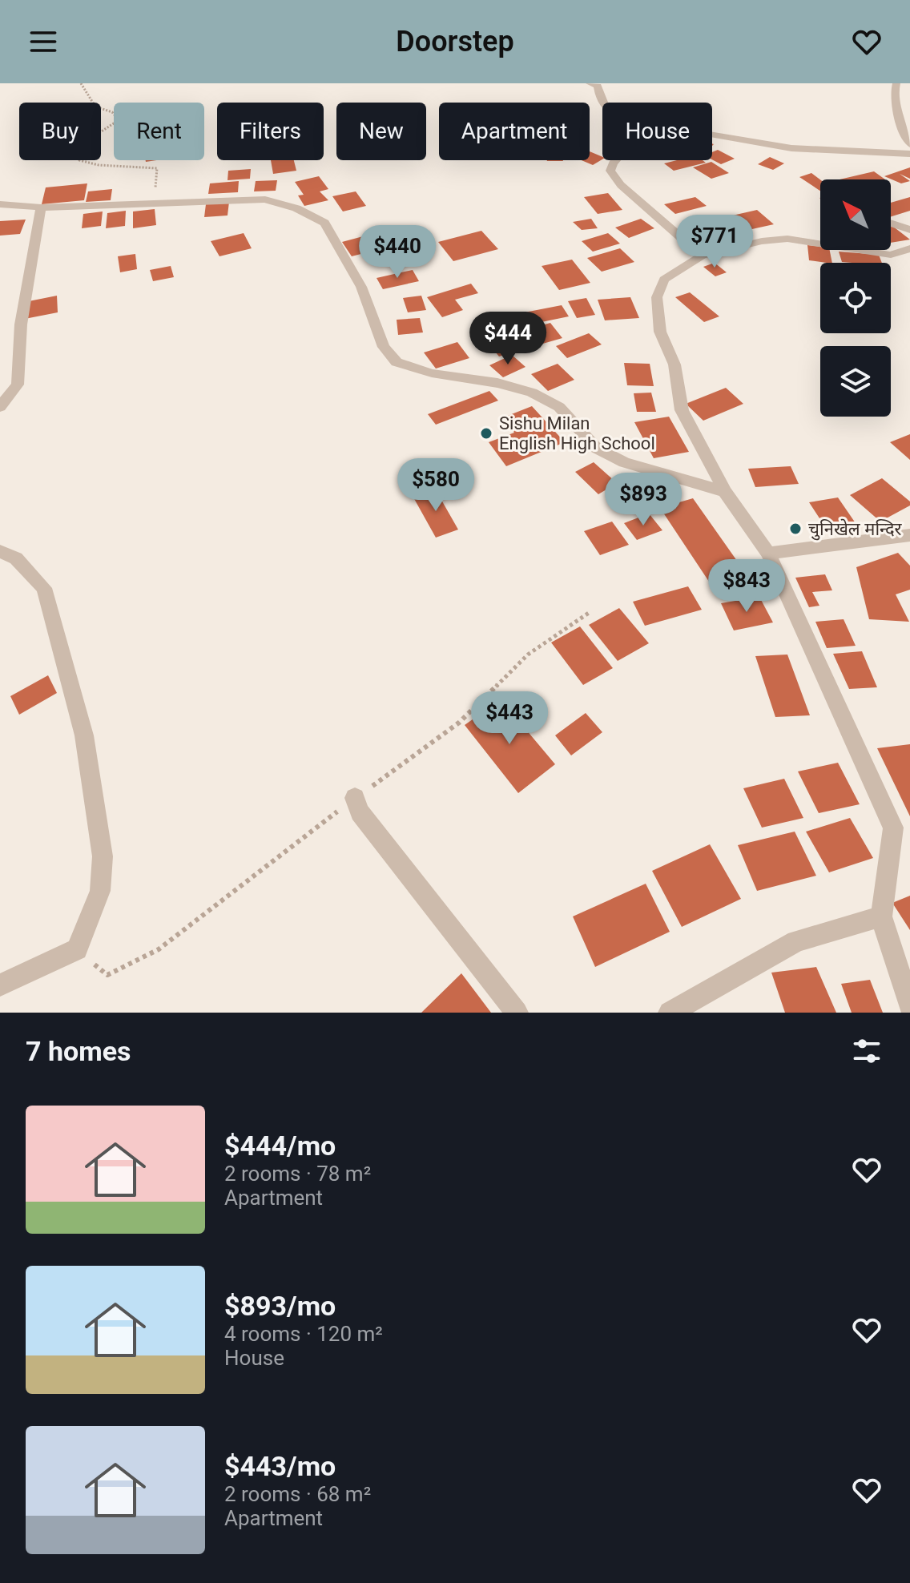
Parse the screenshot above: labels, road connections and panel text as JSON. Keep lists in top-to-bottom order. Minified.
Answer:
{"places":["Sishu Milan English High School","चुनिखेल मन्दिर"],"north":"top left","page":{"header":"Doorstep","chip":["Buy","Rent","Filters","New","Apartment","House"],"price":["$771","$440","$444","$580","$893","$843","$443"],"heading":"7 homes","list":[{"name":"$444/mo","note":"2 rooms · 78 m² · Apartment"},{"name":"$893/mo","note":"4 rooms · 120 m² · House"},{"name":"$443/mo","note":"2 rooms · 68 m² · Apartment"}]}}
